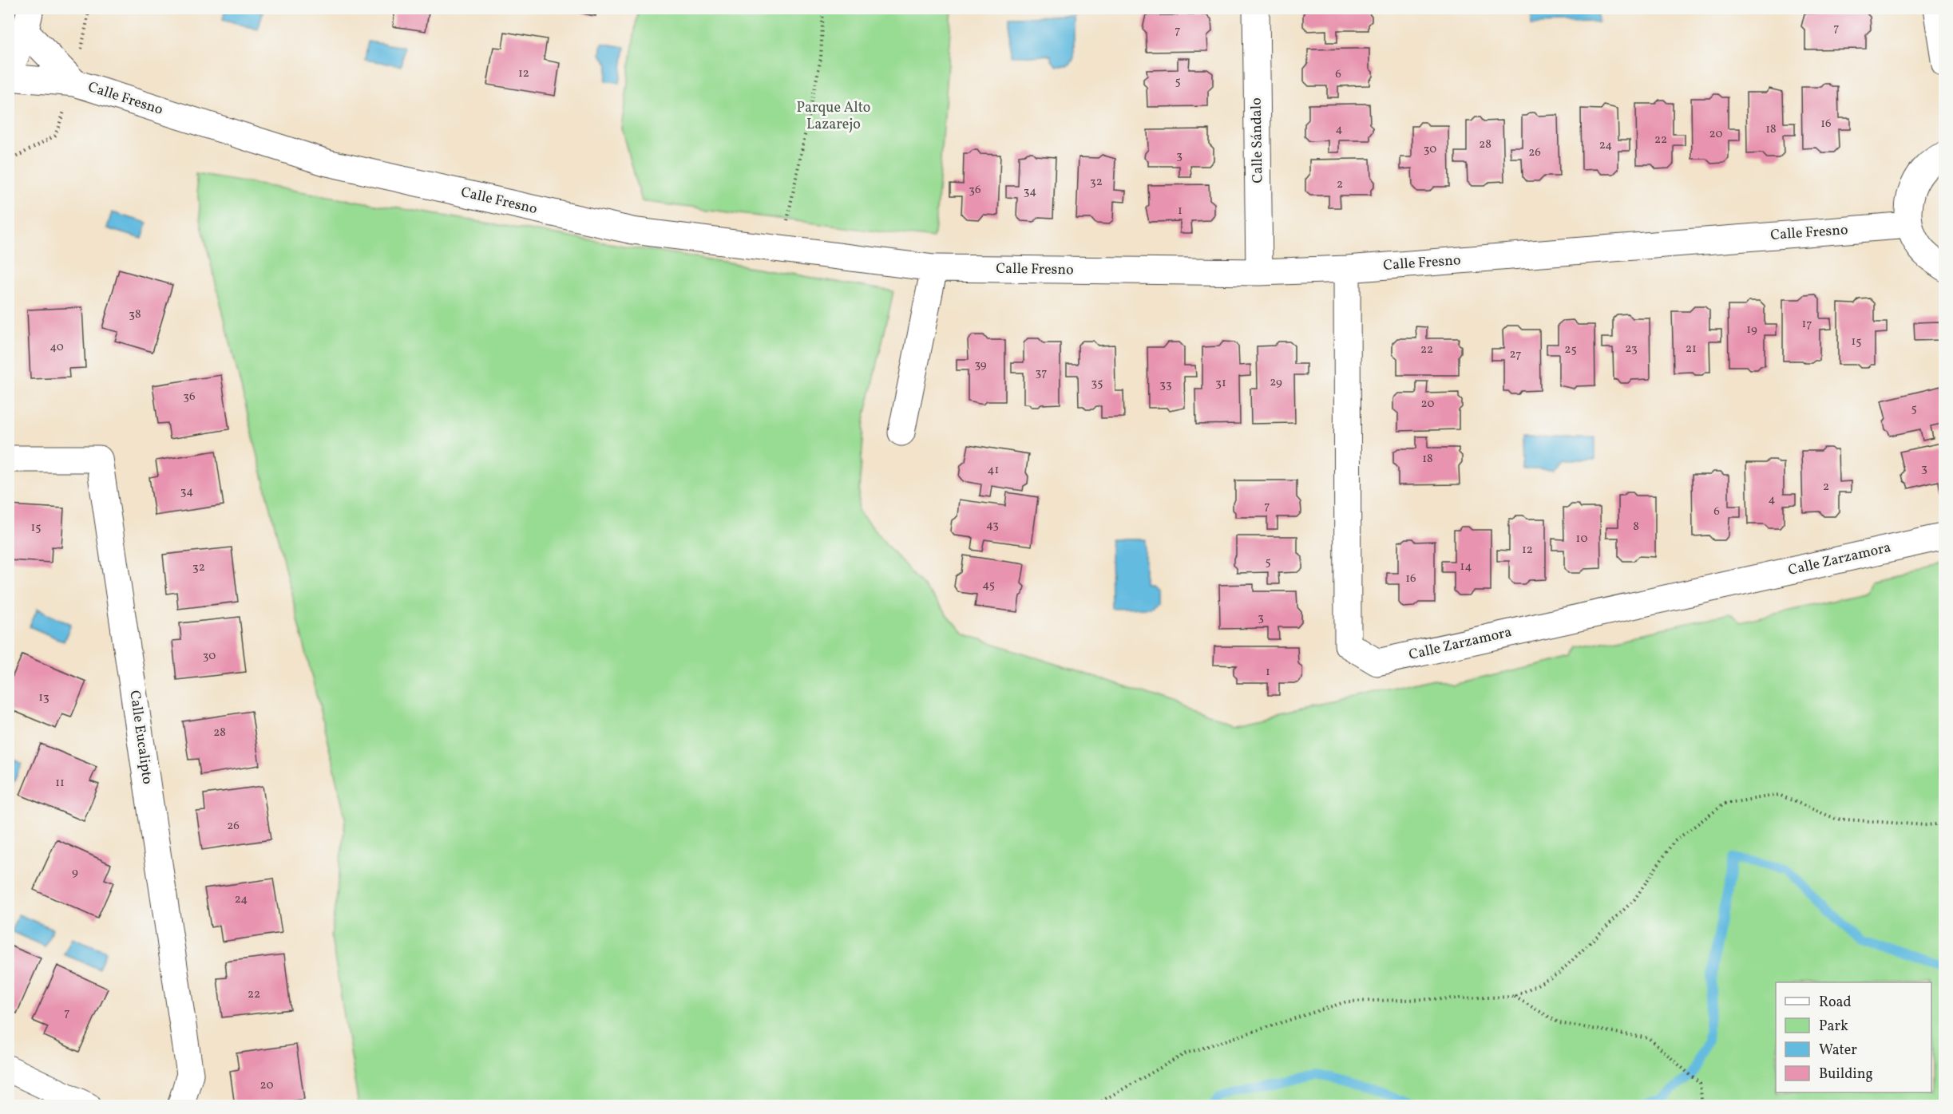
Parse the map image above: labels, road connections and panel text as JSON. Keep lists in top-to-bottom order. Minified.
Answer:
{"streets":{"street":["Calle Fresno","Calle Sándalo","Calle Zarzamora","Calle Eucalipto"]},"crossings":[["Calle Fresno","Calle Sándalo"],["Calle Fresno","Calle Zarzamora"]],"parks":["Parque Alto Lazarejo"],"house_numbers":["7","7","12","6","5","16","4","18","20","22","28","24","30","26","3","32","2","36","34","1","38","17","19","15","40","23","21","22","25","27","39","37","29","35","31","33","36","20","5","18","3","41","2","34","4","7","6","43","8","15","10","12","5","14","32","16","45","3","30","1","13","28","11","26","9","24","22","7","20"],"legend":["Road","Park","Water","Building"]}
